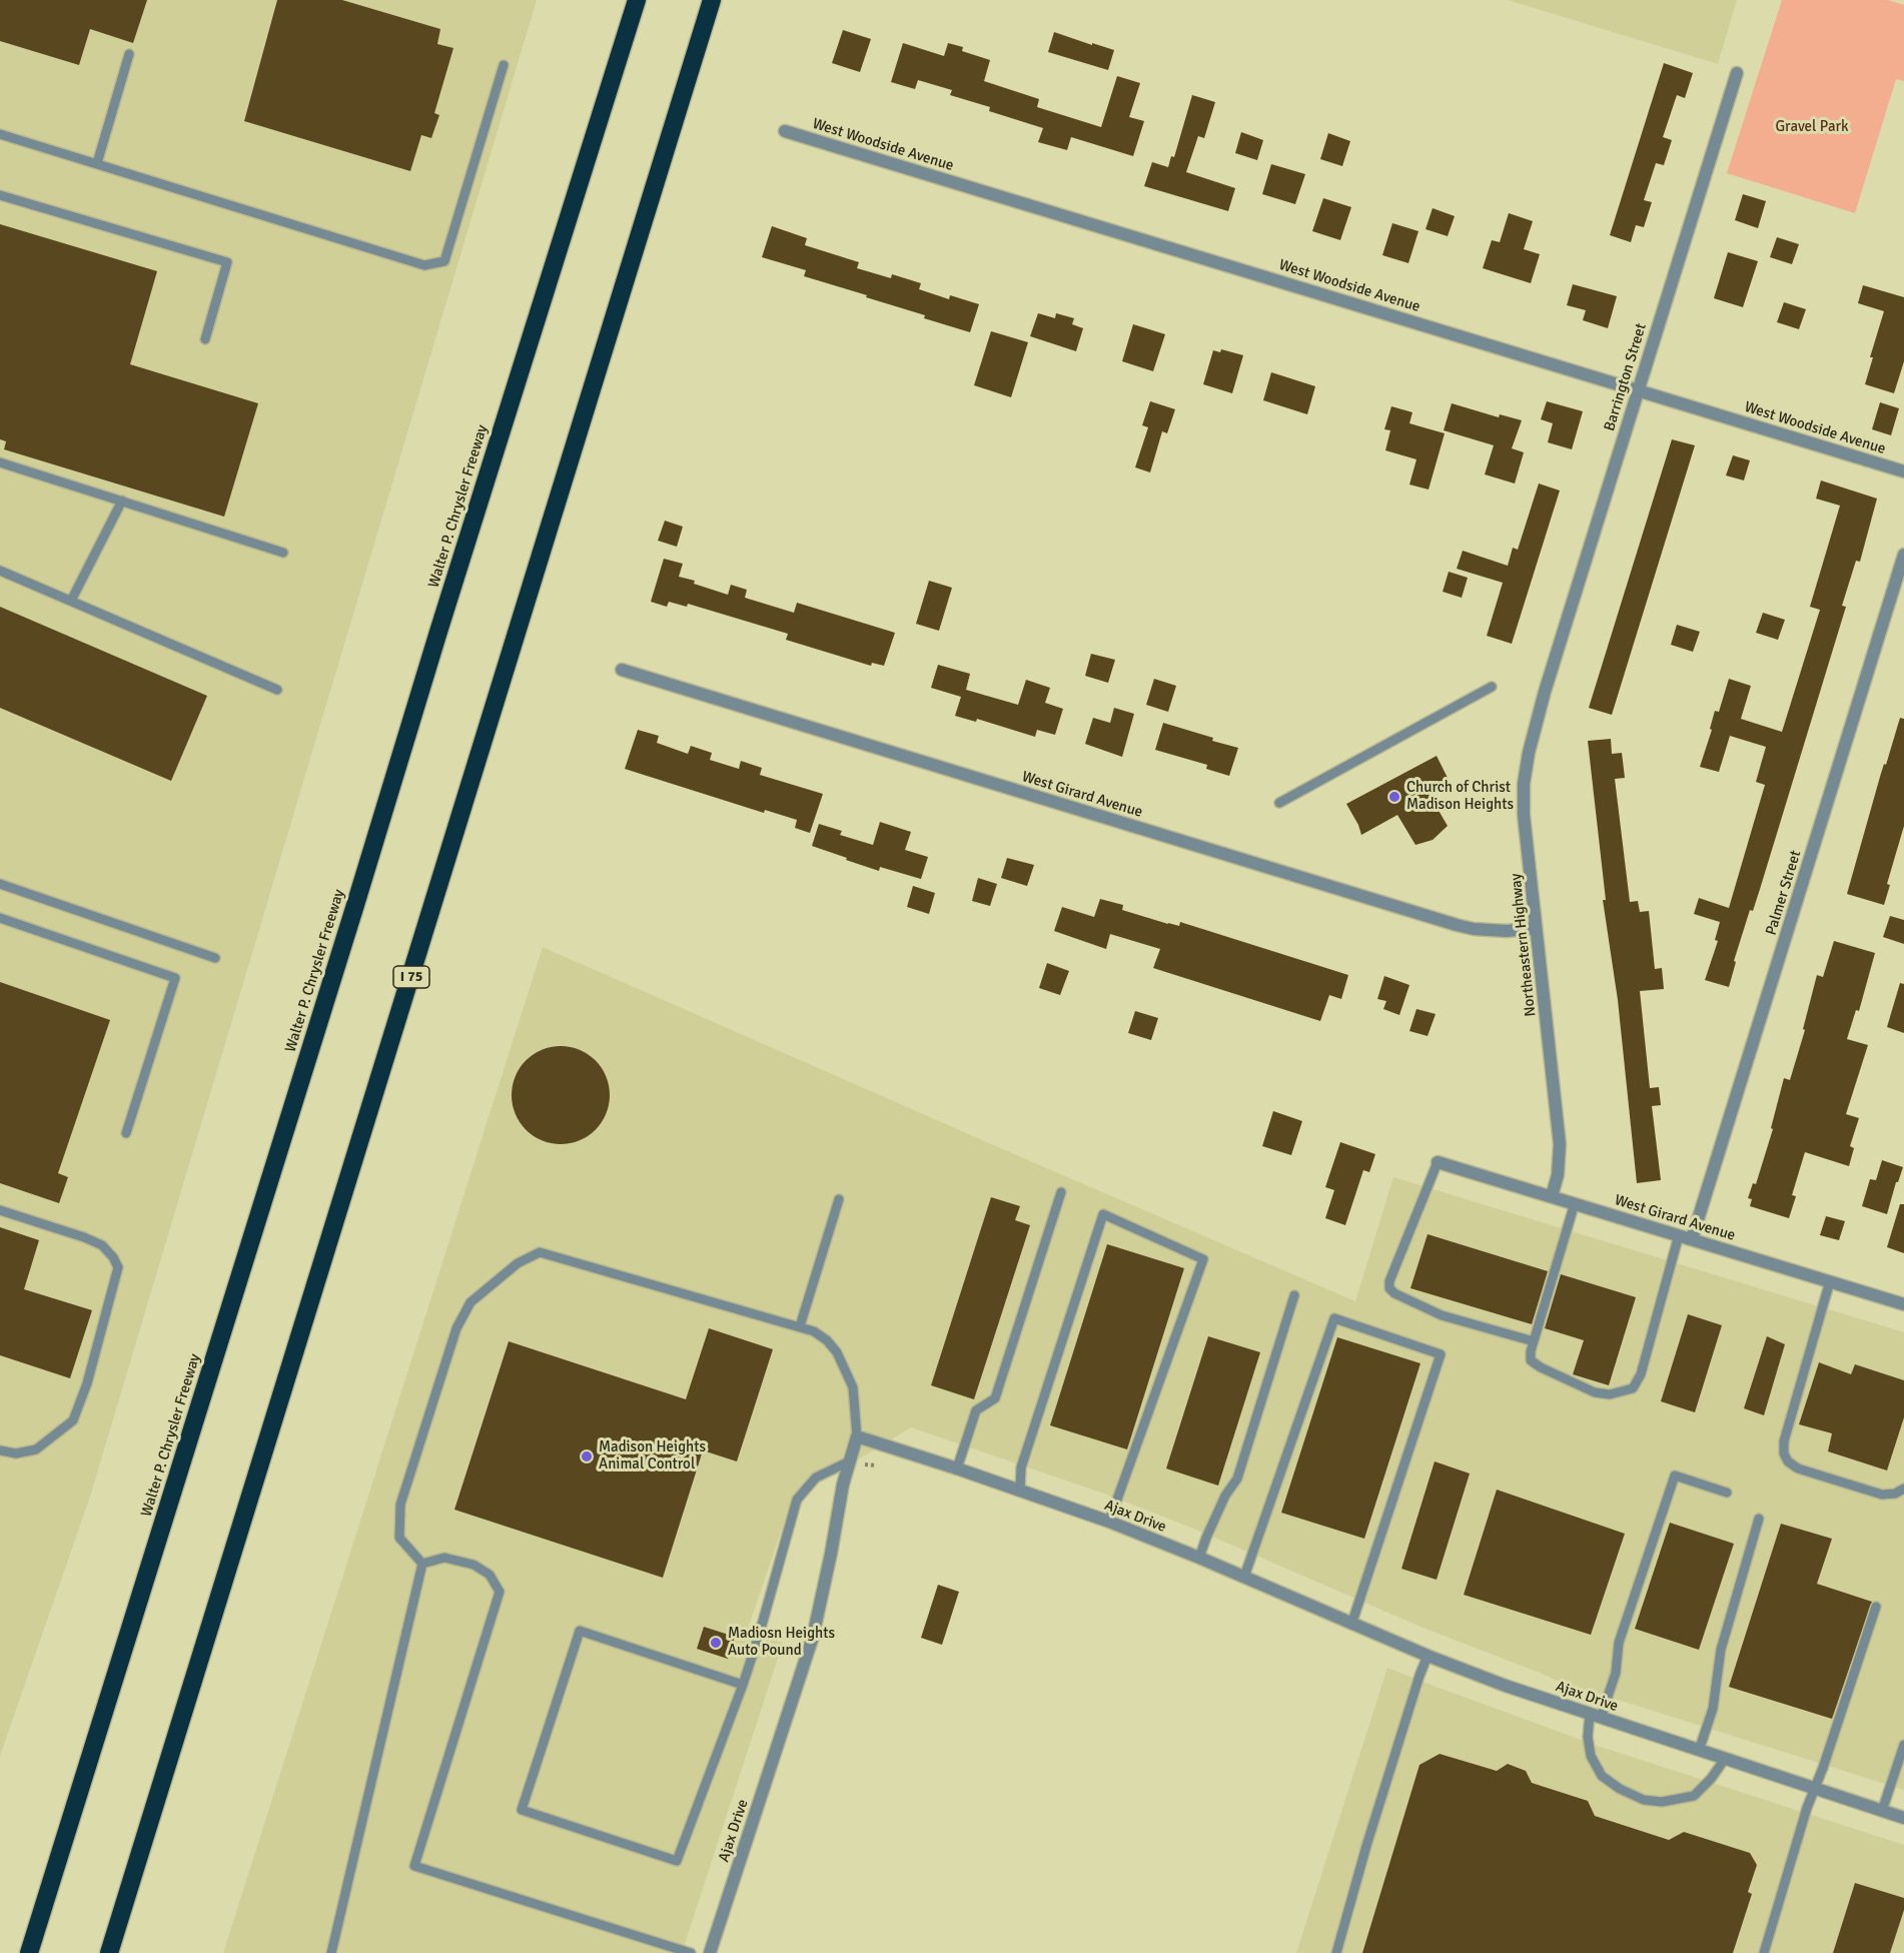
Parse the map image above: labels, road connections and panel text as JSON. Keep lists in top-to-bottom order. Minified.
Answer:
{"streets":{"highway":["Walter P. Chrysler Freeway","I 75"],"street":["West Woodside Avenue","Barrington Street","West Girard Avenue","Palmer Street","Northeastern Highway","Ajax Drive"]},"crossings":[["West Woodside Avenue","Barrington Street"],["Barrington Street","Northeastern Highway"],["West Girard Avenue","Palmer Street"],["West Girard Avenue","Northeastern Highway"]],"parks":["Gravel Park"],"places":["Church of Christ Madison Heights","Madison Heights Animal Control","Madiosn Heights Auto Pound"]}
